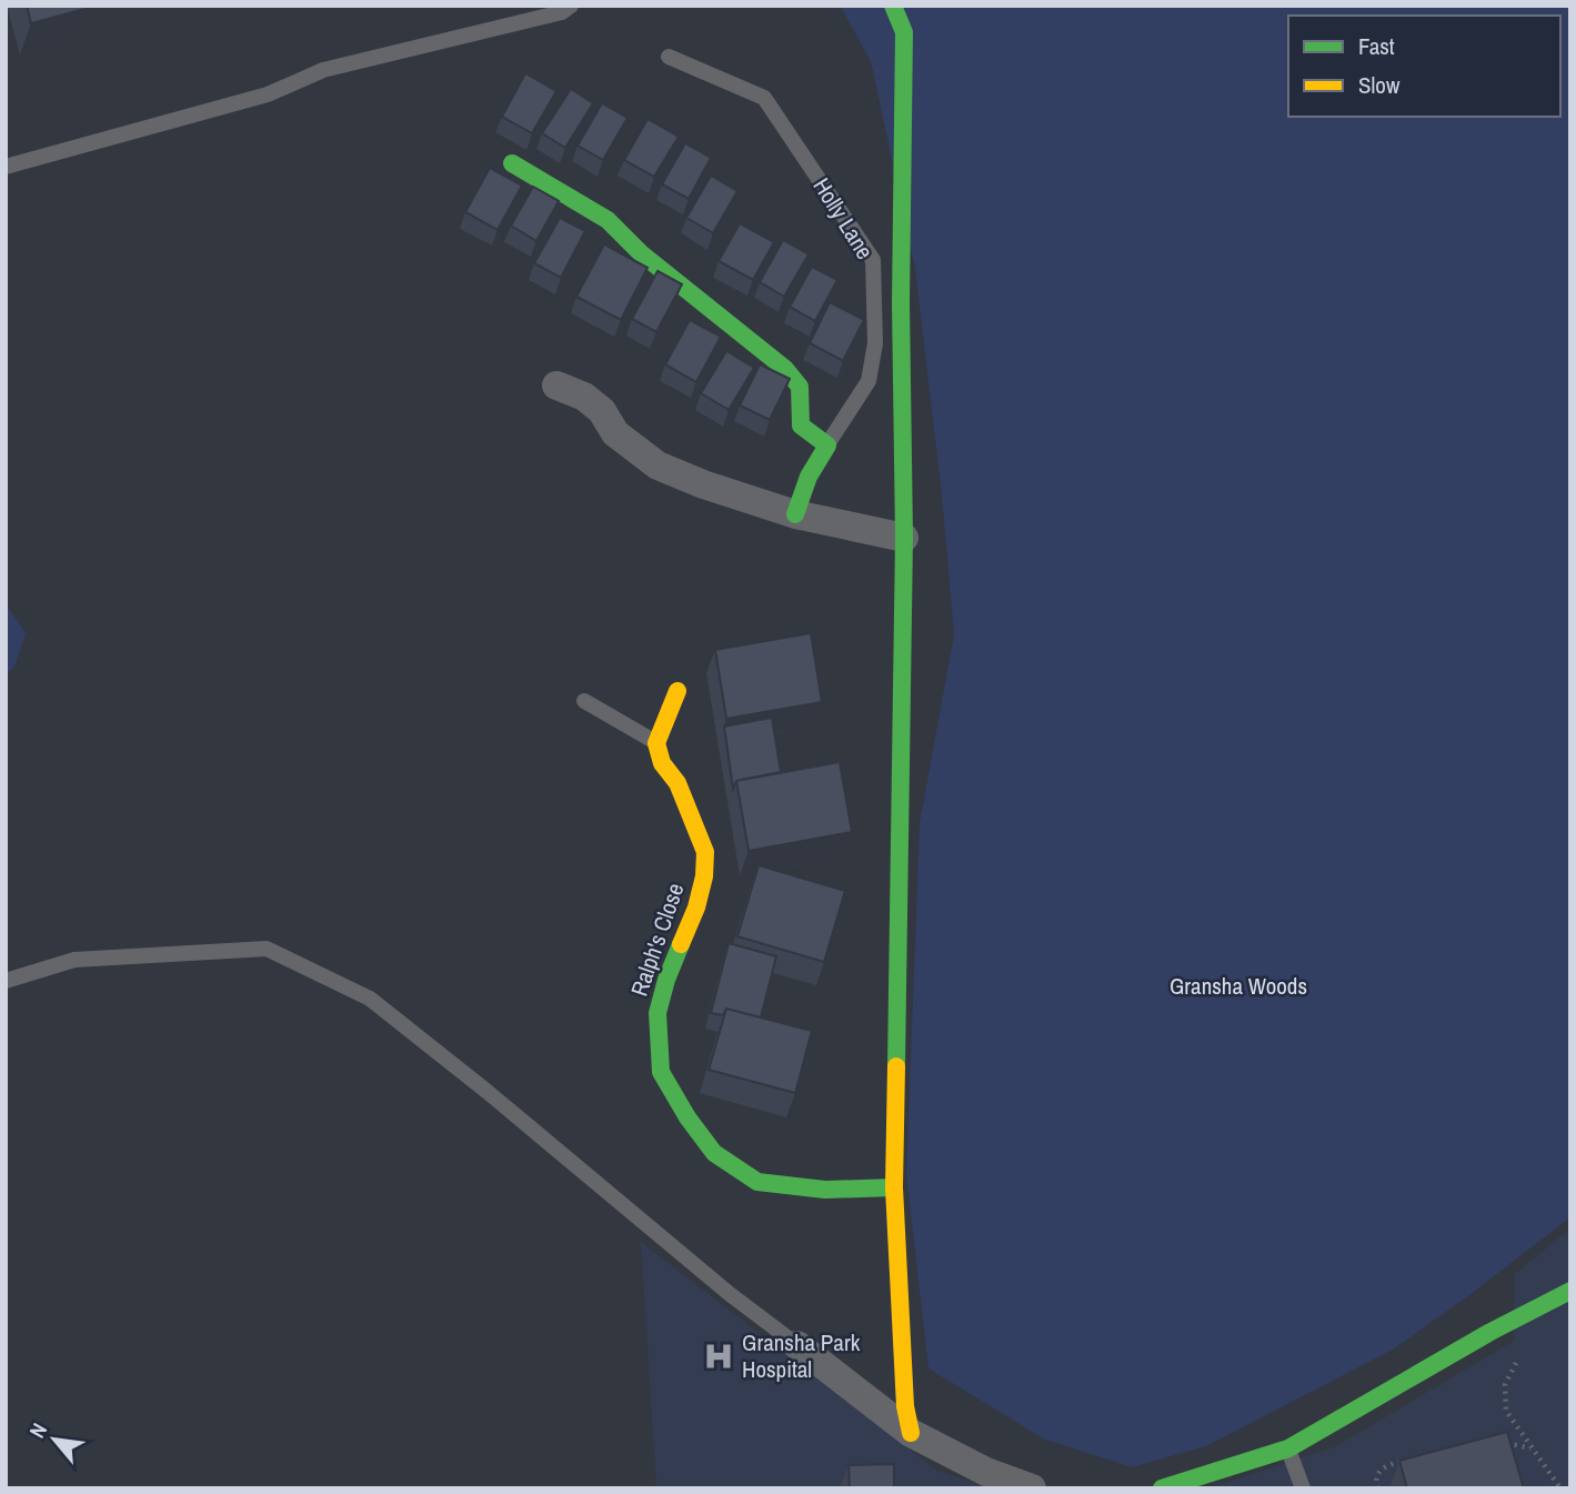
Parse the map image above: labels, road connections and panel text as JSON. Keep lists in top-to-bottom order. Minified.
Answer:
{"streets":{"street":["Holly Lane","Ralph's Close"]},"parks":["Gransha Woods"],"places":{"hospital":["Gransha Park Hospital"]},"legend":["Fast","Slow"],"north":"top left"}
